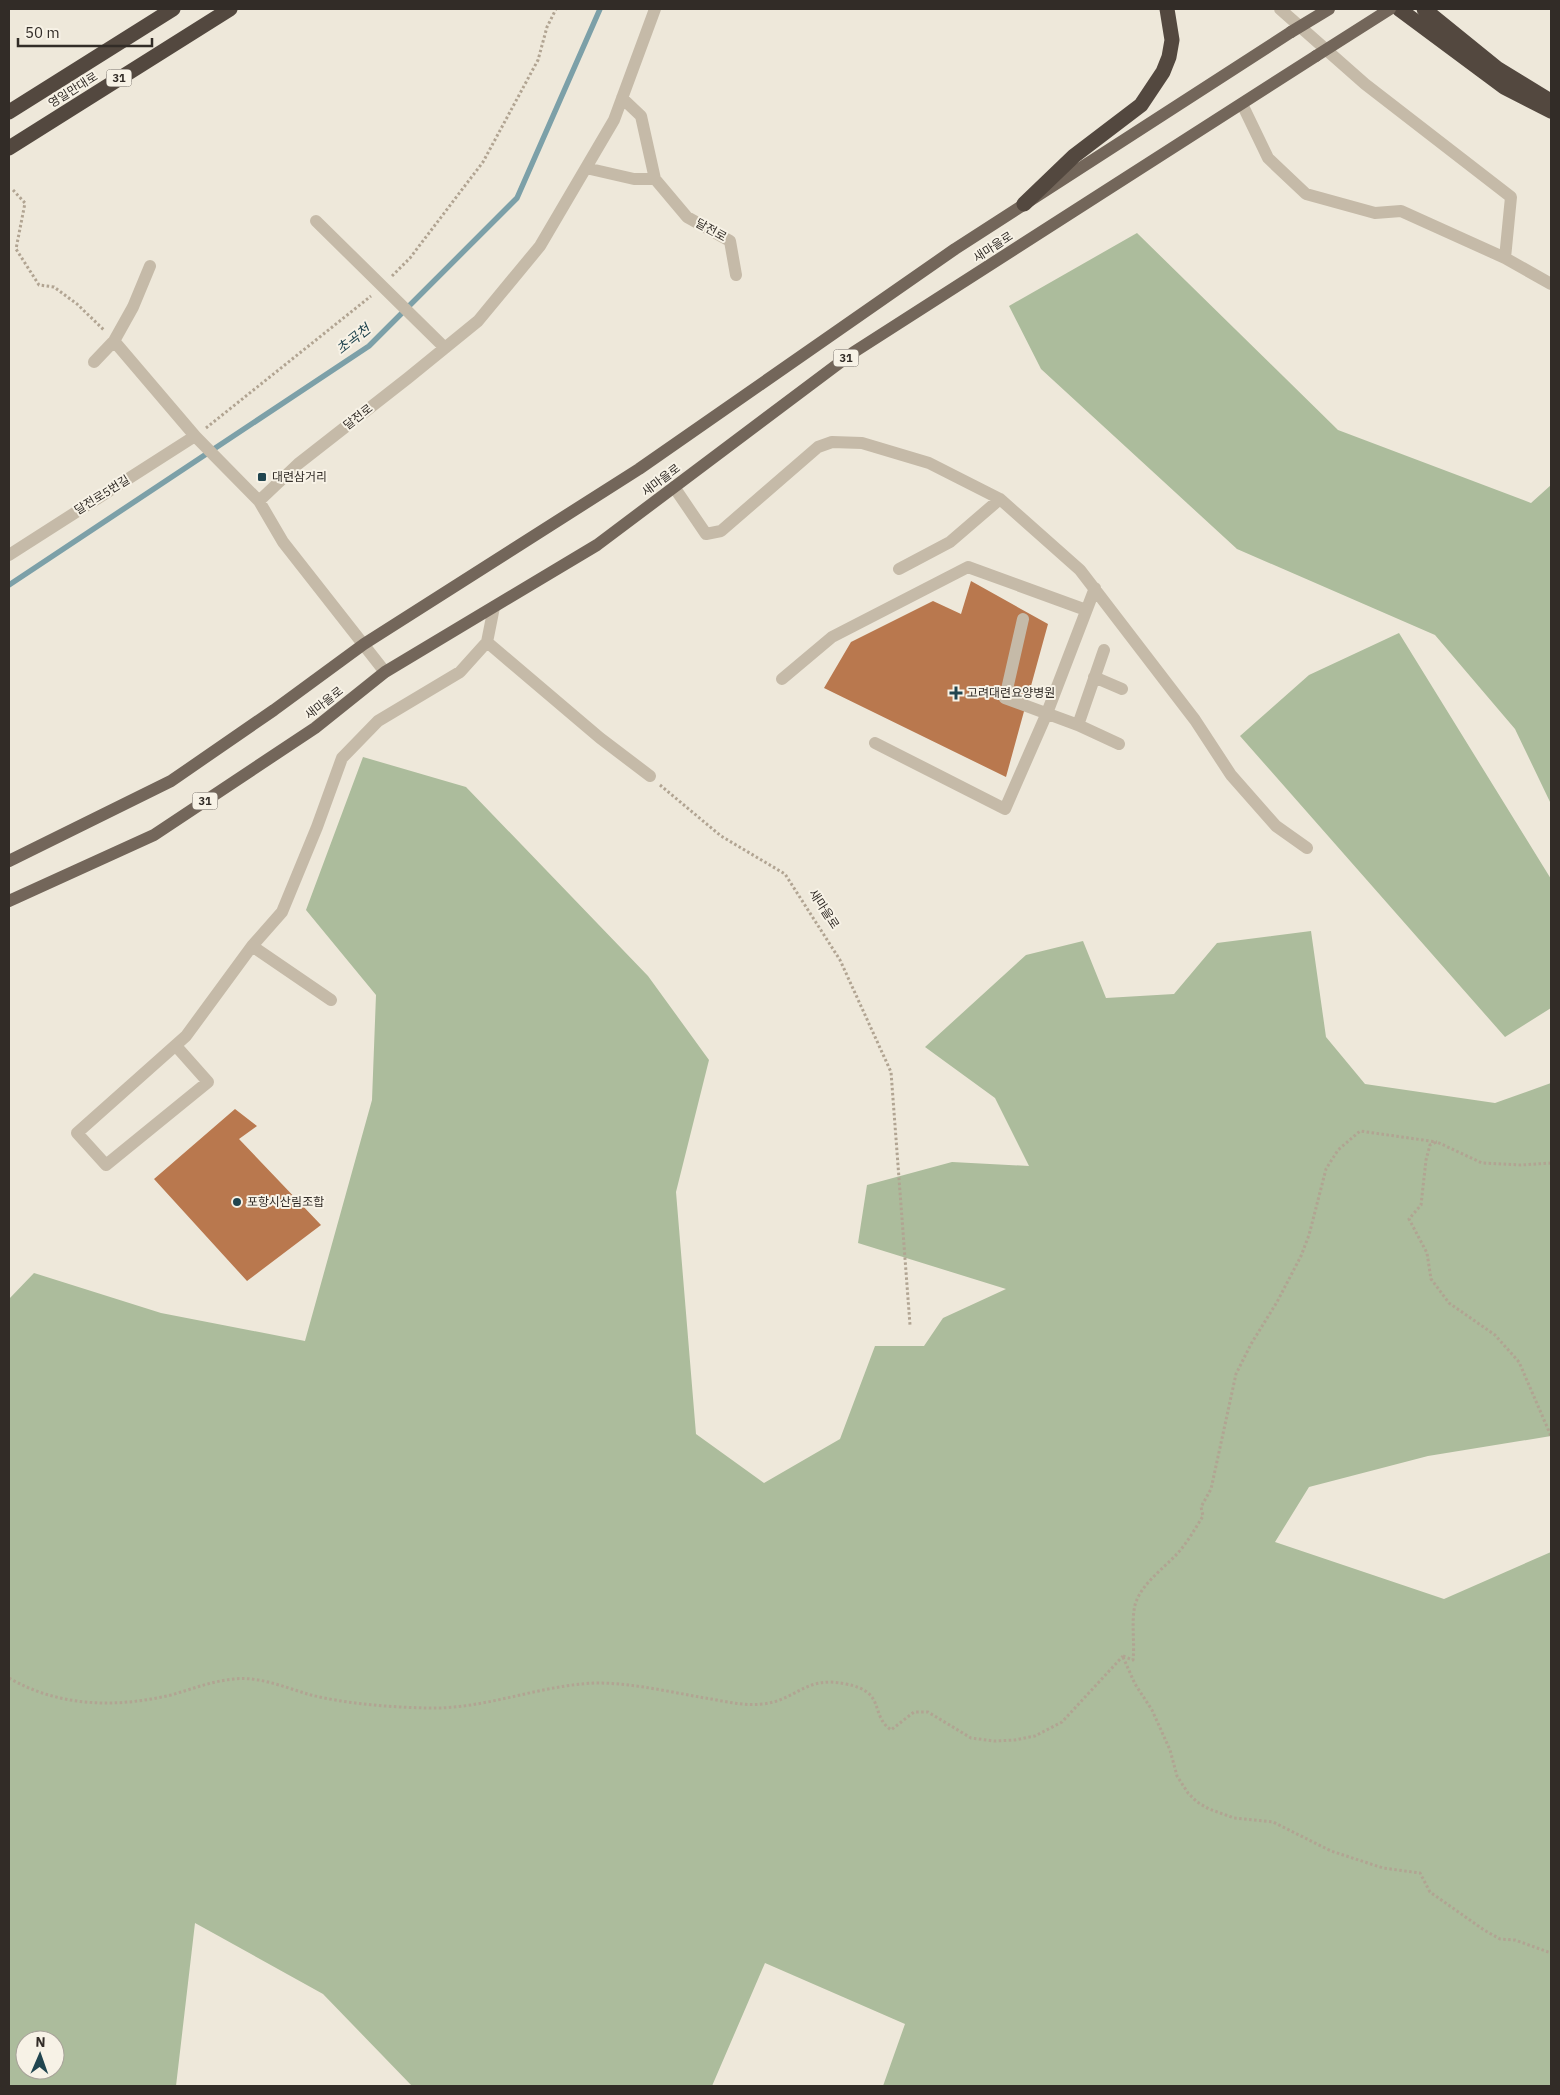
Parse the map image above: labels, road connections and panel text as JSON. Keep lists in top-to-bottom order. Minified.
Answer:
{"streets":{"highway":["31","영일만대로"],"main road":["새마을로"],"street":["달전로","달전로5번길"]},"water":["초곡천"],"places":{"transit":["대련삼거리"],"health":["고려대련요양병원"],"other":["포항시산림조합"]},"scale_bar":"50 m","north":"top"}
